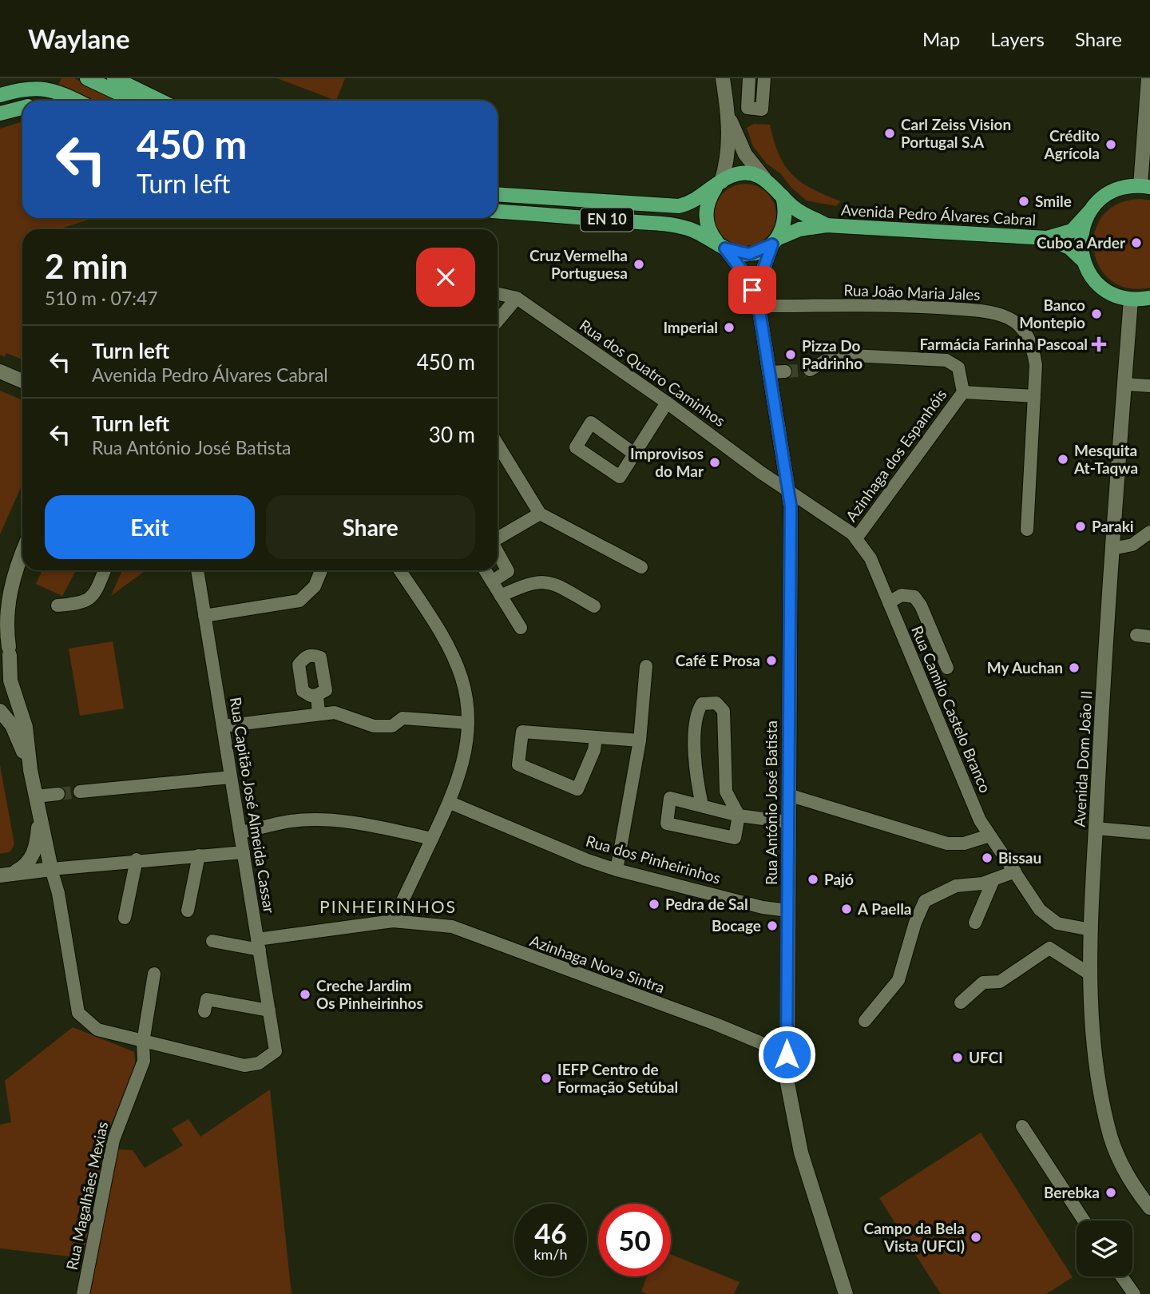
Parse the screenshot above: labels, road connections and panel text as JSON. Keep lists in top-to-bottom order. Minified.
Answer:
{"streets":{"main road":["Avenida Pedro Álvares Cabral","EN 10","Avenida Dom João II","Rua António José Batista"],"street":["Rua João Maria Jales","Rua dos Quatro Caminhos","Azinhaga dos Espanhóis","Rua Camilo Castelo Branco","Rua Capitão José Almeida Cassar","Rua dos Pinheirinhos","Azinhaga Nova Sintra","Rua Magalhães Mexias"]},"crossings":[["Avenida Pedro Álvares Cabral","EN 10"],["Avenida Pedro Álvares Cabral","Rua António José Batista"],["EN 10","Rua António José Batista"],["Rua João Maria Jales","Azinhaga dos Espanhóis"],["Rua João Maria Jales","Rua António José Batista"],["Rua dos Quatro Caminhos","Rua Camilo Castelo Branco"],["Rua dos Quatro Caminhos","Rua António José Batista"],["Azinhaga dos Espanhóis","Rua Camilo Castelo Branco"],["Rua Camilo Castelo Branco","Avenida Dom João II"],["Rua Camilo Castelo Branco","Rua António José Batista"],["Rua António José Batista","Rua dos Pinheirinhos"],["Rua António José Batista","Azinhaga Nova Sintra"],["Rua Capitão José Almeida Cassar","Azinhaga Nova Sintra"],["Rua Capitão José Almeida Cassar","Rua Magalhães Mexias"]],"districts":["PINHEIRINHOS"],"places":{"other":["Carl Zeiss Vision Portugal S.A","Crédito Agrícola","Smile","Cubo a Arder","Cruz Vermelha Portuguesa","Banco Montepio","Imperial","Pizza Do Padrinho","Mesquita At-Taqwa","Improvisos do Mar","Paraki","Café E Prosa","My Auchan","Bissau","Pajó","Pedra de Sal","A Paella","Bocage","Creche Jardim Os Pinheirinhos","UFCI","IEFP Centro de Formação Setúbal","Berebka","Campo da Bela Vista (UFCI)"],"health":["Farmácia Farinha Pascoal"]},"page":{"header":"Waylane","nav":["Map","Layers","Share"],"turn":["450 m","Turn left"],"heading":["2 min","510 m · 07:47"],"list":[{"name":"Turn left","note":"Avenida Pedro Álvares Cabral","value":"450 m"},{"name":"Turn left","note":"Rua António José Batista","value":"30 m"}],"buttons":["Exit","Share"],"speed":"46 km/h","limit":"50"}}
